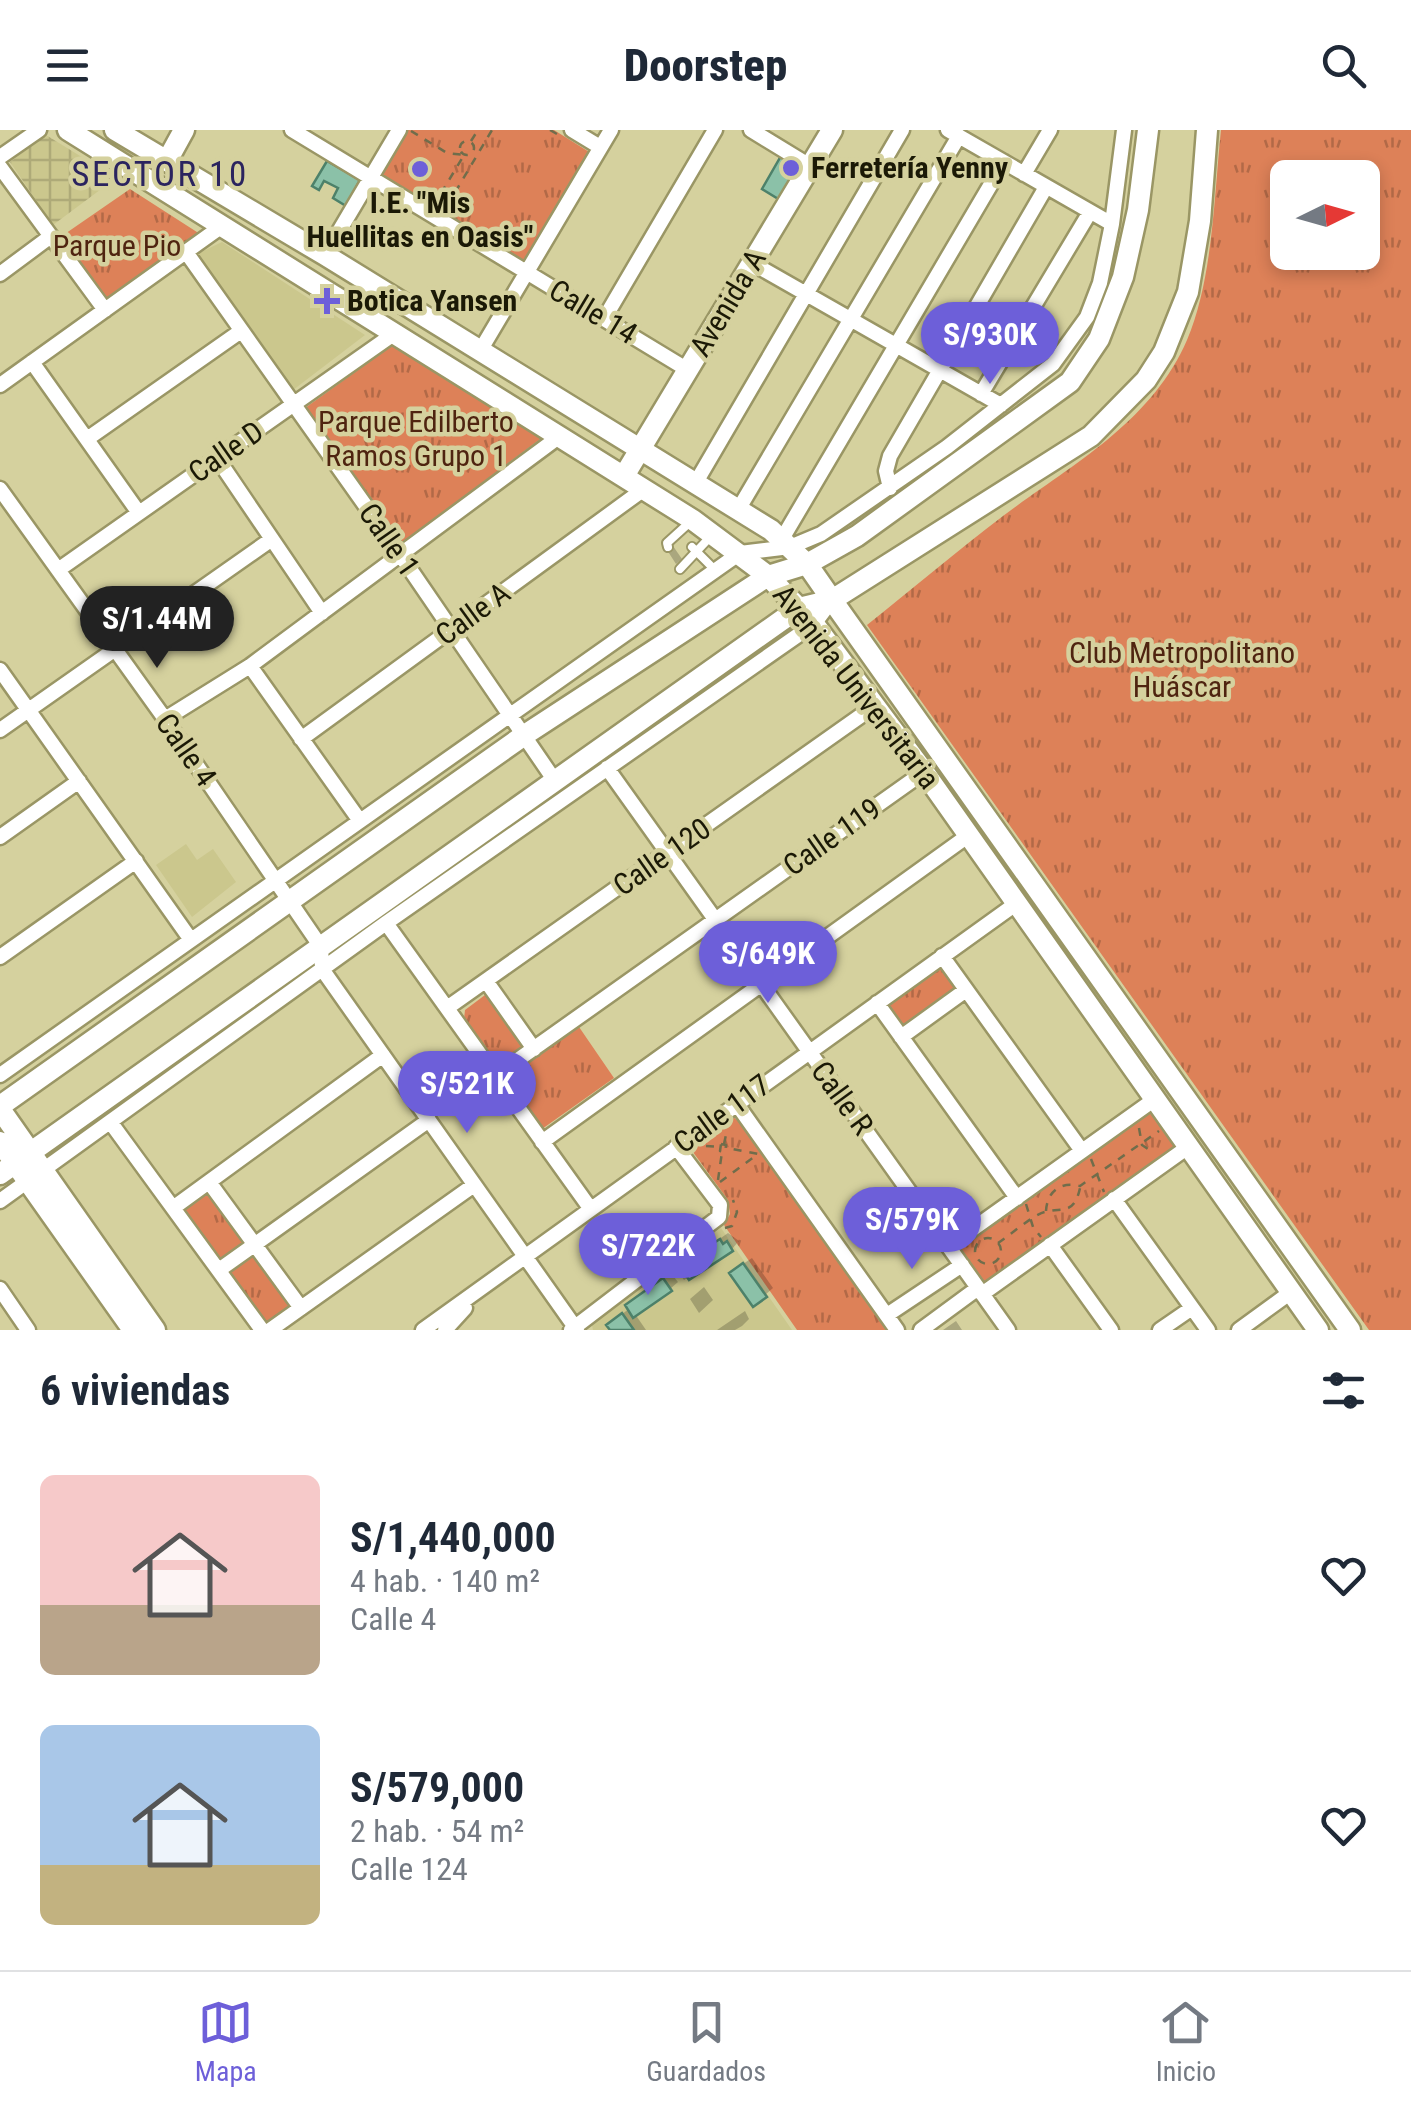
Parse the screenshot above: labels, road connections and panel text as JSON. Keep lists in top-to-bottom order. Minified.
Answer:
{"streets":{"street":["Avenida A","Calle 14","Calle D","Calle 1","Calle A","Avenida Universitaria","Calle 4","Calle 119","Calle 120","Calle R","Calle 117"]},"crossings":[["Avenida A","Calle 14"],["Avenida A","Avenida Universitaria"],["Calle D","Calle 1"],["Calle D","Avenida Universitaria"],["Calle D","Calle 4"],["Calle 1","Calle A"],["Calle A","Avenida Universitaria"],["Avenida Universitaria","Calle 119"],["Avenida Universitaria","Calle 120"],["Avenida Universitaria","Calle 117"],["Calle 119","Calle R"],["Calle 120","Calle R"],["Calle R","Calle 117"]],"districts":["SECTOR 10"],"parks":["Parque Pio","Parque Edilberto Ramos Grupo 1","Club Metropolitano Huáscar"],"places":{"other":["Ferretería Yenny","I.E. \"Mis Huellitas en Oasis\""],"health":["Botica Yansen"]},"north":"right","page":{"header":"Doorstep","price":["S/930K","S/1.44M","S/649K","S/521K","S/579K","S/722K"],"heading":"6 viviendas","list":[{"name":"S/1,440,000","note":"4 hab. · 140 m² · Calle 4"},{"name":"S/579,000","note":"2 hab. · 54 m² · Calle 124"}],"tabs":["Mapa","Guardados","Inicio"]}}
